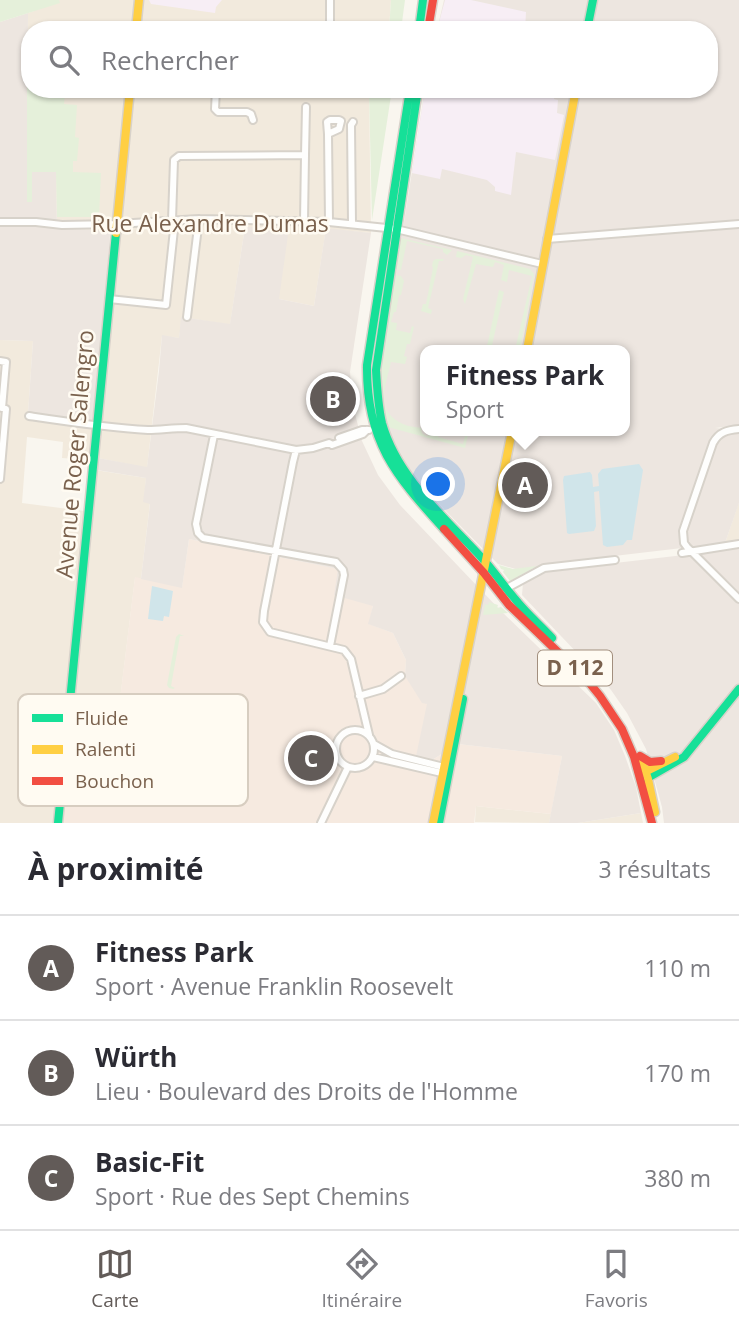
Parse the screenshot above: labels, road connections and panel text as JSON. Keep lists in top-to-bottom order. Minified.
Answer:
{"streets":{"street":["Rue Alexandre Dumas","Avenue Roger Salengro","D 112"]},"crossings":[["Rue Alexandre Dumas","Avenue Roger Salengro"]],"legend":["Fluide","Ralenti","Bouchon"],"page":{"search":"Rechercher","popup":["Fitness Park","Sport"],"pins":["B","A","C"],"heading":["À proximité","3 résultats"],"list":[{"mark":"A","name":"Fitness Park","note":"Sport · Avenue Franklin Roosevelt","value":"110 m"},{"mark":"B","name":"Würth","note":"Lieu · Boulevard des Droits de l'Homme","value":"170 m"},{"mark":"C","name":"Basic-Fit","note":"Sport · Rue des Sept Chemins","value":"380 m"}],"nav":["Carte","Itinéraire","Favoris"]}}
